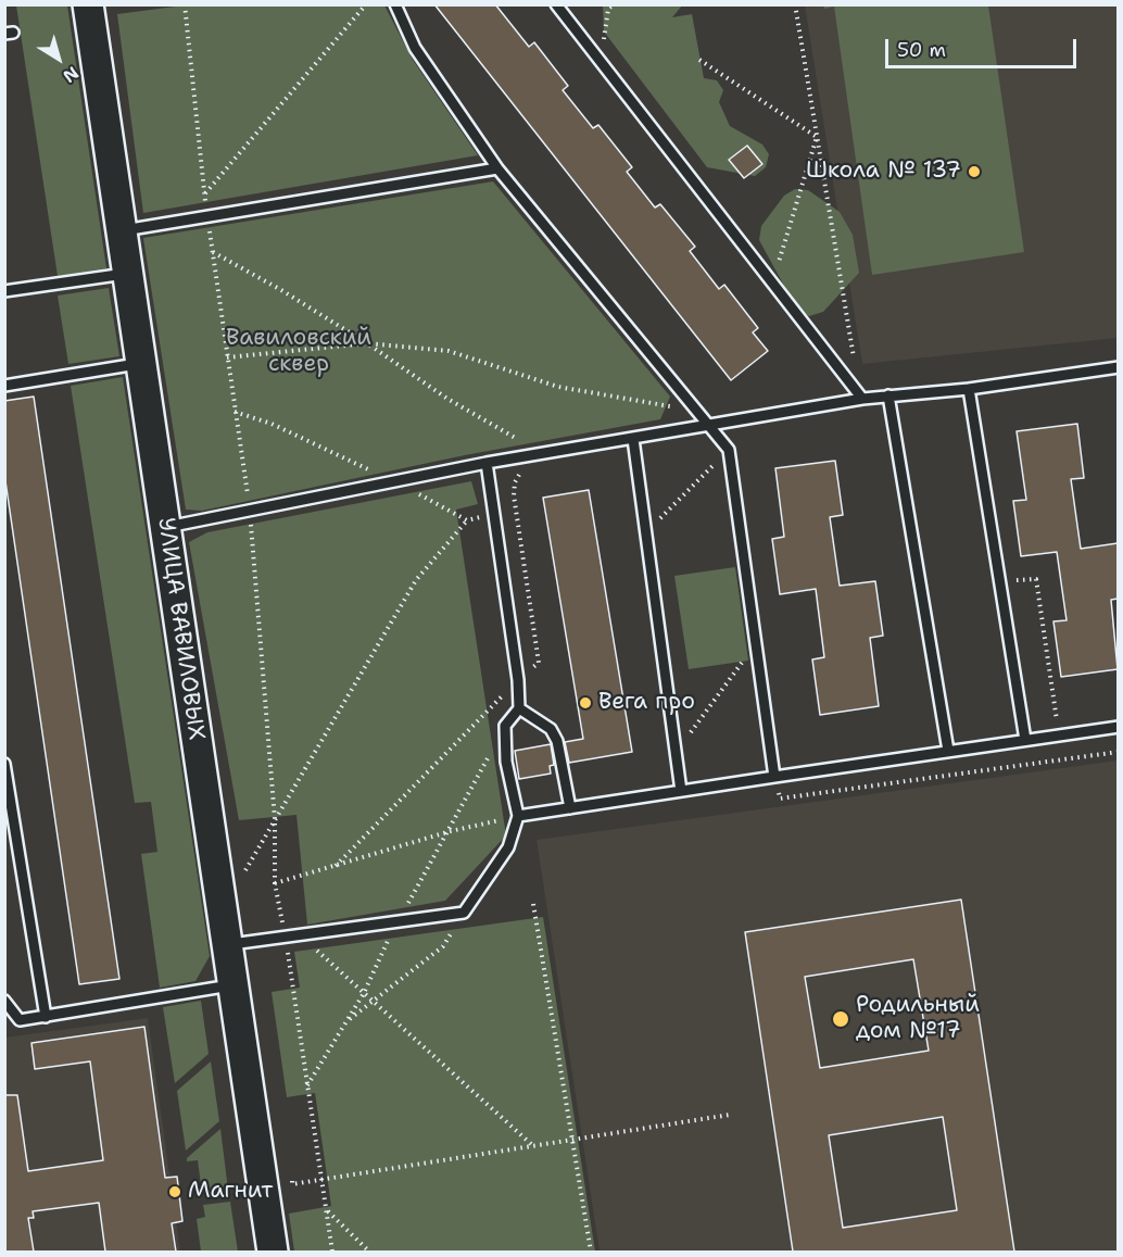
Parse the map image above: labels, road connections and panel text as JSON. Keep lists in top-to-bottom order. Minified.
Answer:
{"streets":{"street":["УЛИЦА ВАВИЛОВЫХ"]},"parks":["Вавиловский сквер"],"places":["Школа № 137","Вега про","Родильный дом №17","Магнит"],"scale_bar":"50 m","north":"bottom right"}
